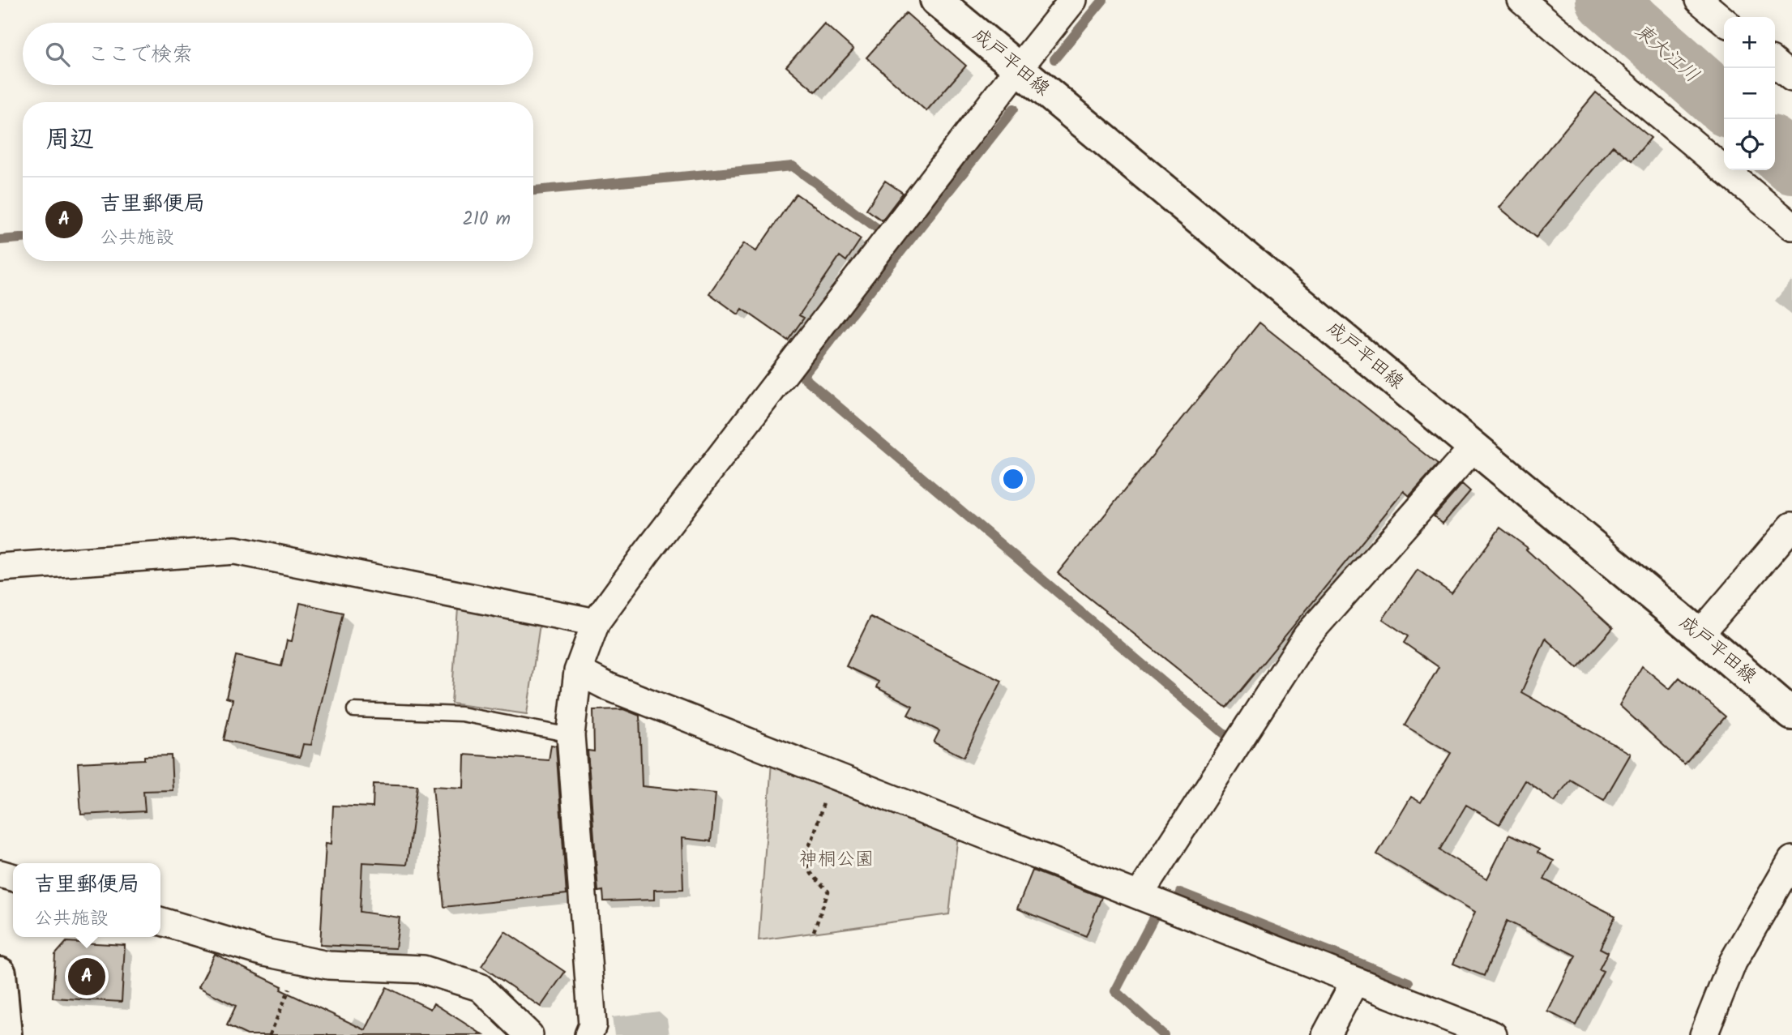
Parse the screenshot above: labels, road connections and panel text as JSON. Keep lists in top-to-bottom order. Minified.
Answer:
{"streets":{"main road":["成戸平田線"]},"water":["東大江川"],"parks":["神桐公園"],"page":{"map_buttons":["+","−"],"search":"ここで検索","heading":"周辺","list":[{"mark":"A","name":"吉里郵便局","note":"公共施設","value":"210 m"}],"popup":["吉里郵便局","公共施設"],"pins":"A"}}
